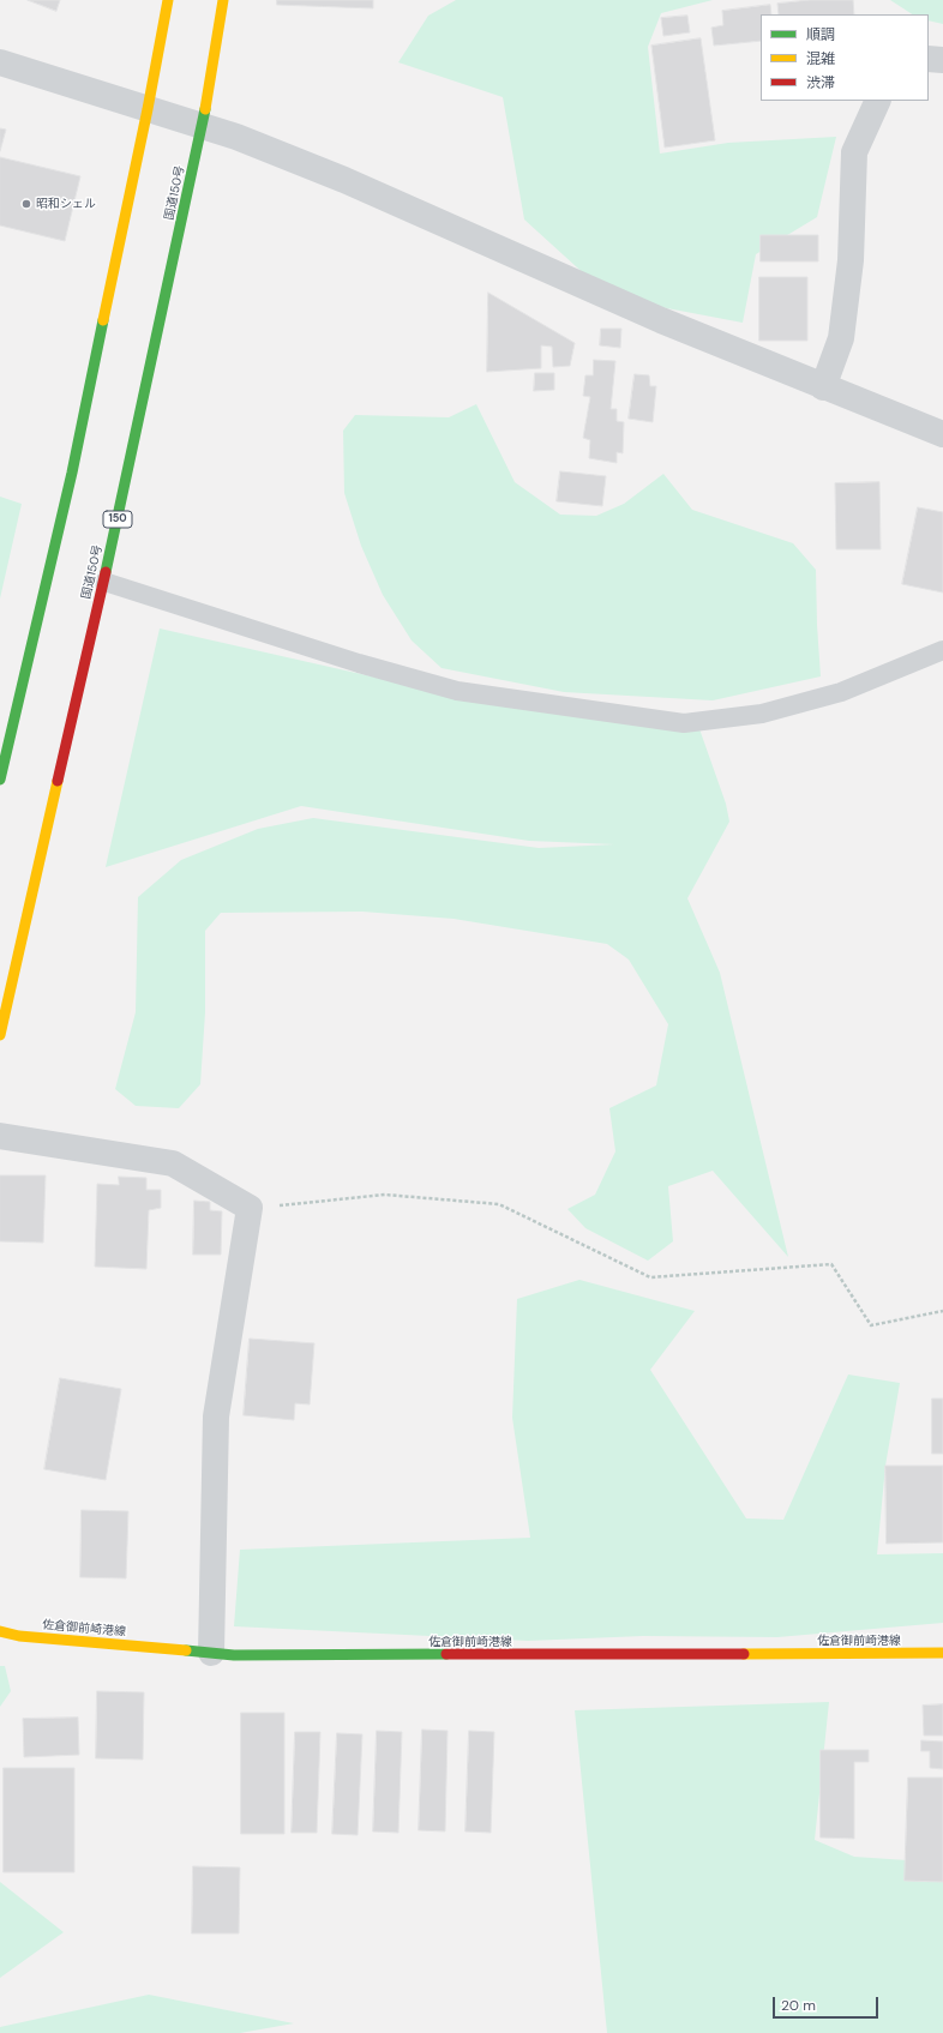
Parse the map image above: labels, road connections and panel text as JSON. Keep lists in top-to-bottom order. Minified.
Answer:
{"streets":{"main road":["国道150号","150","佐倉御前崎港線"]},"places":["昭和シェル"],"legend":["順調","混雑","渋滞"],"scale_bar":"20 m"}
